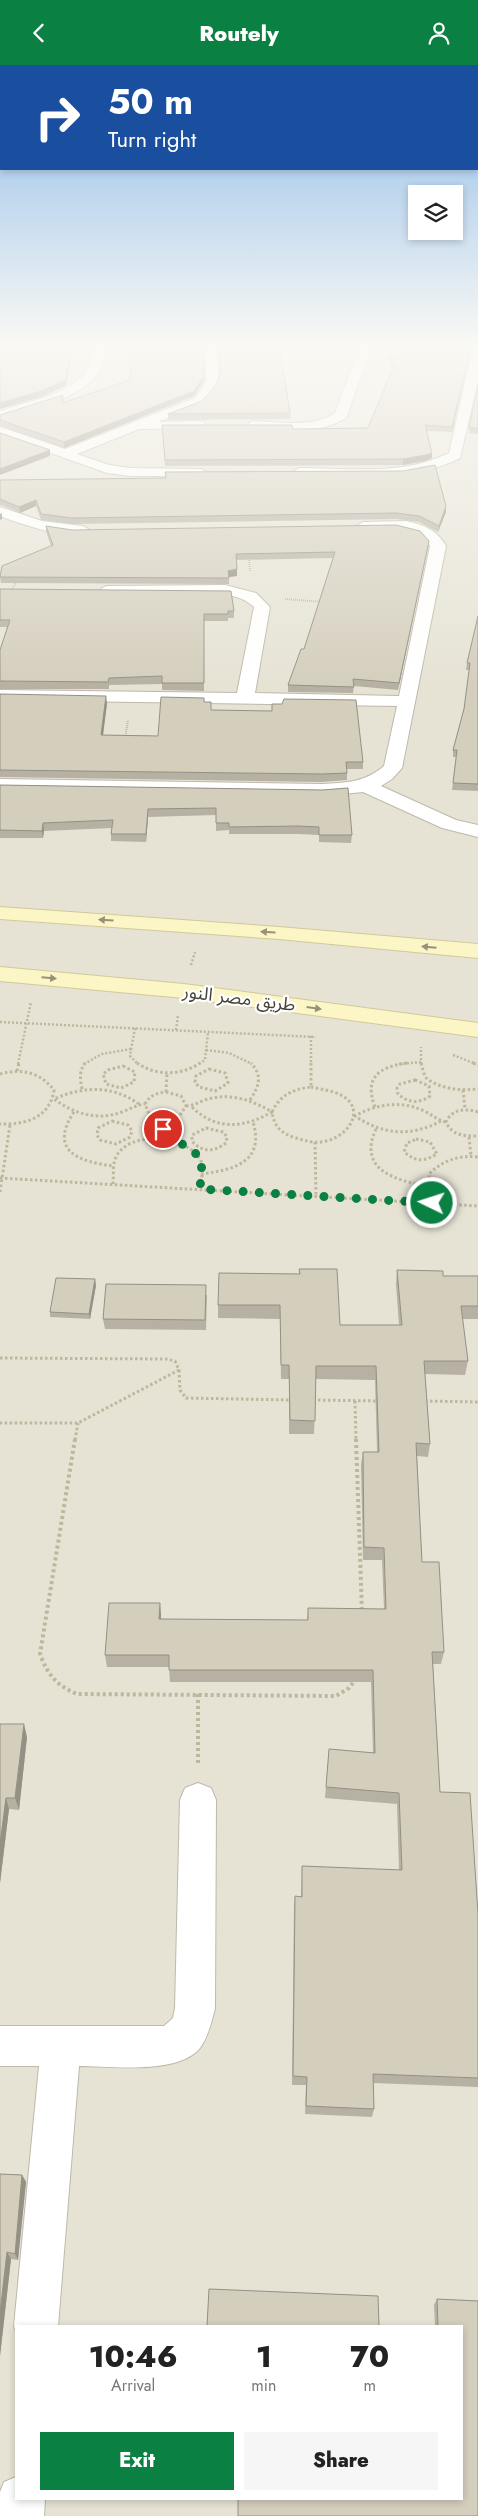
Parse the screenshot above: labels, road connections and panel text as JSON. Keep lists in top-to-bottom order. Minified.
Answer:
{"streets":{"street":["طريق مصر النور"]},"page":{"header":"Routely","turn":["50 m","Turn right"],"eta":["10:46","Arrival","1","min","70","m"],"buttons":["Exit","Share"]}}
